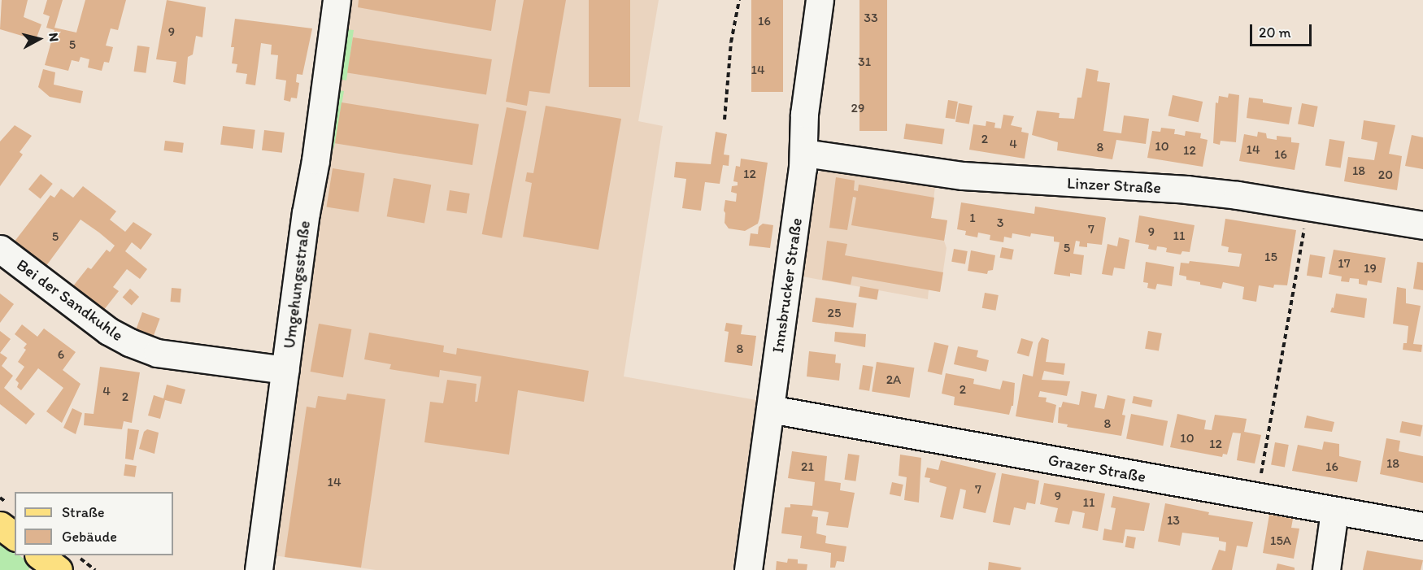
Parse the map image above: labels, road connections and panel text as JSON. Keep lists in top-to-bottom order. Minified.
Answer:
{"streets":{"street":["Linzer Straße","Umgehungsstraße","Innsbrucker Straße","Bei der Sandkuhle","Grazer Straße"]},"crossings":[["Linzer Straße","Innsbrucker Straße"],["Umgehungsstraße","Bei der Sandkuhle"],["Innsbrucker Straße","Grazer Straße"]],"house_numbers":["33","16","9","5","31","14","29","2","4","10","8","14","12","16","18","12","20","1","3","7","9","11","5","5","15","17","19","25","8","6","2A","2","4","2","8","10","12","18","21","16","14","7","9","11","13","15A"],"legend":["Straße","Gebäude"],"scale_bar":"20 m","north":"right"}
